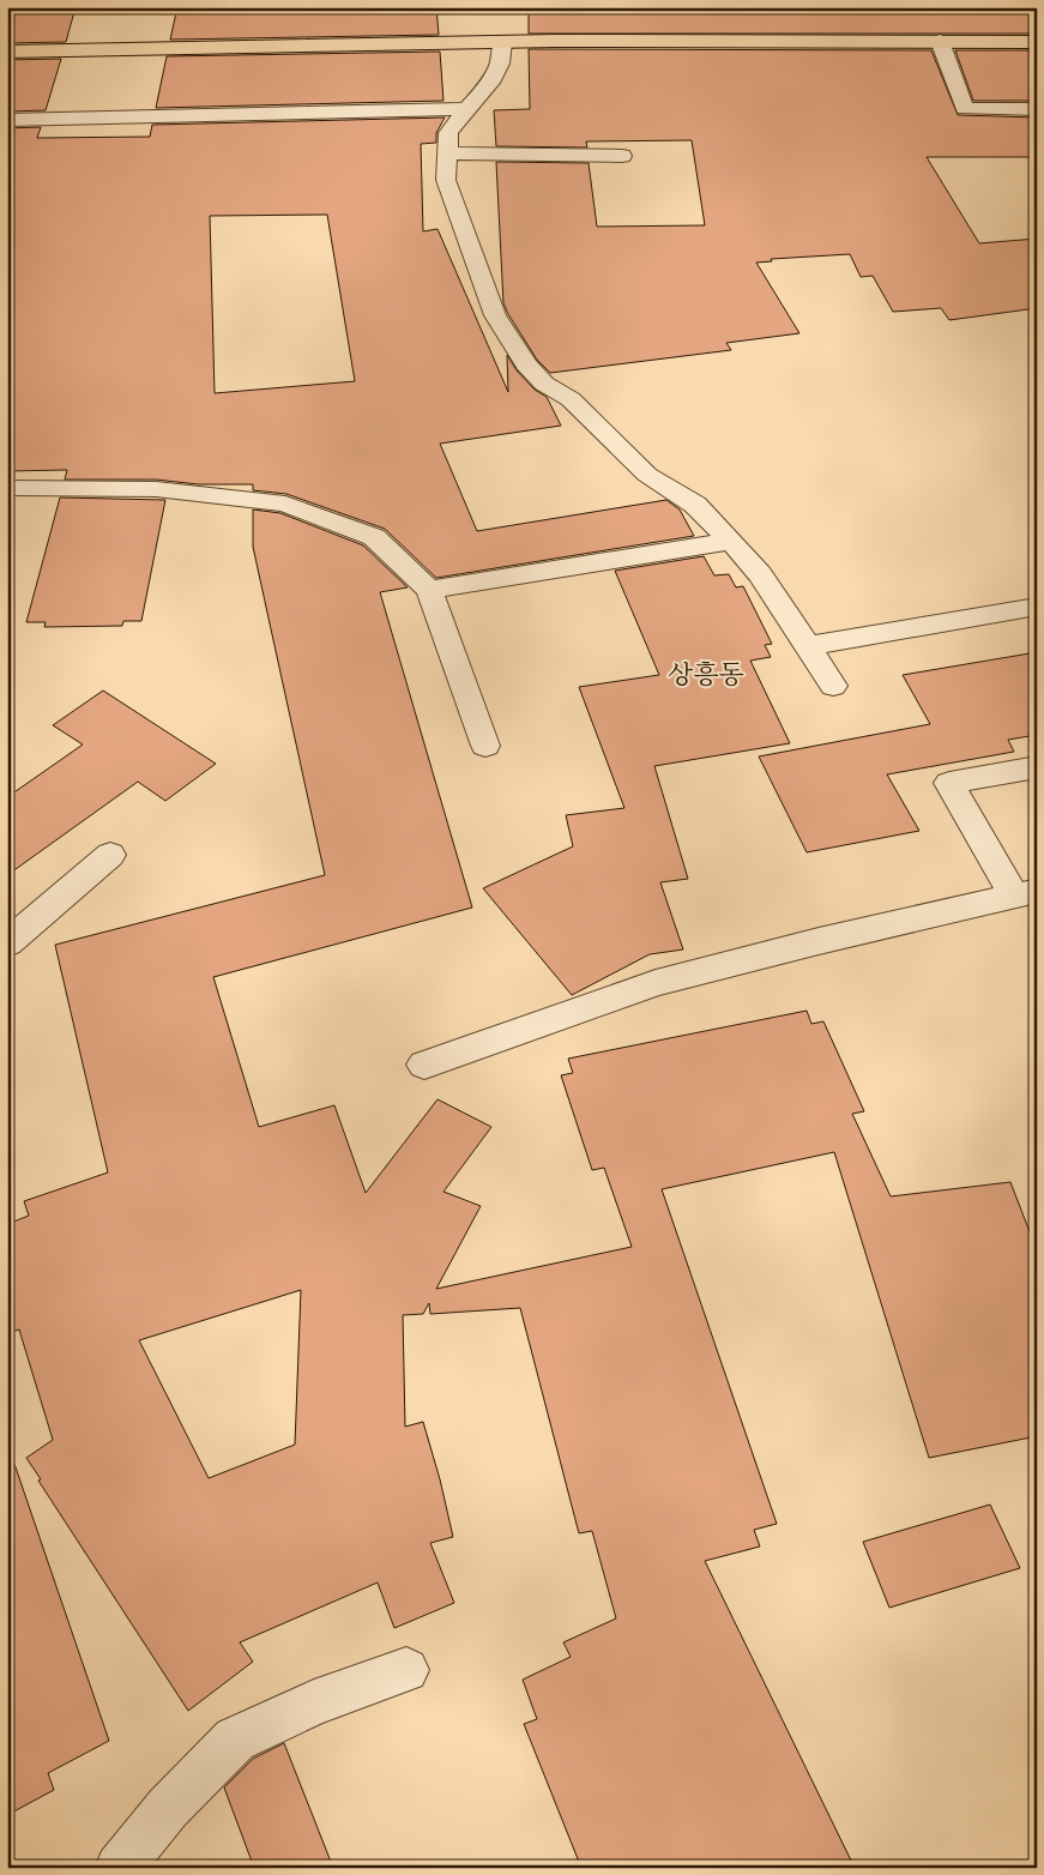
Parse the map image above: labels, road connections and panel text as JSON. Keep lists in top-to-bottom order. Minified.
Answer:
{"districts":["상흥동"]}
